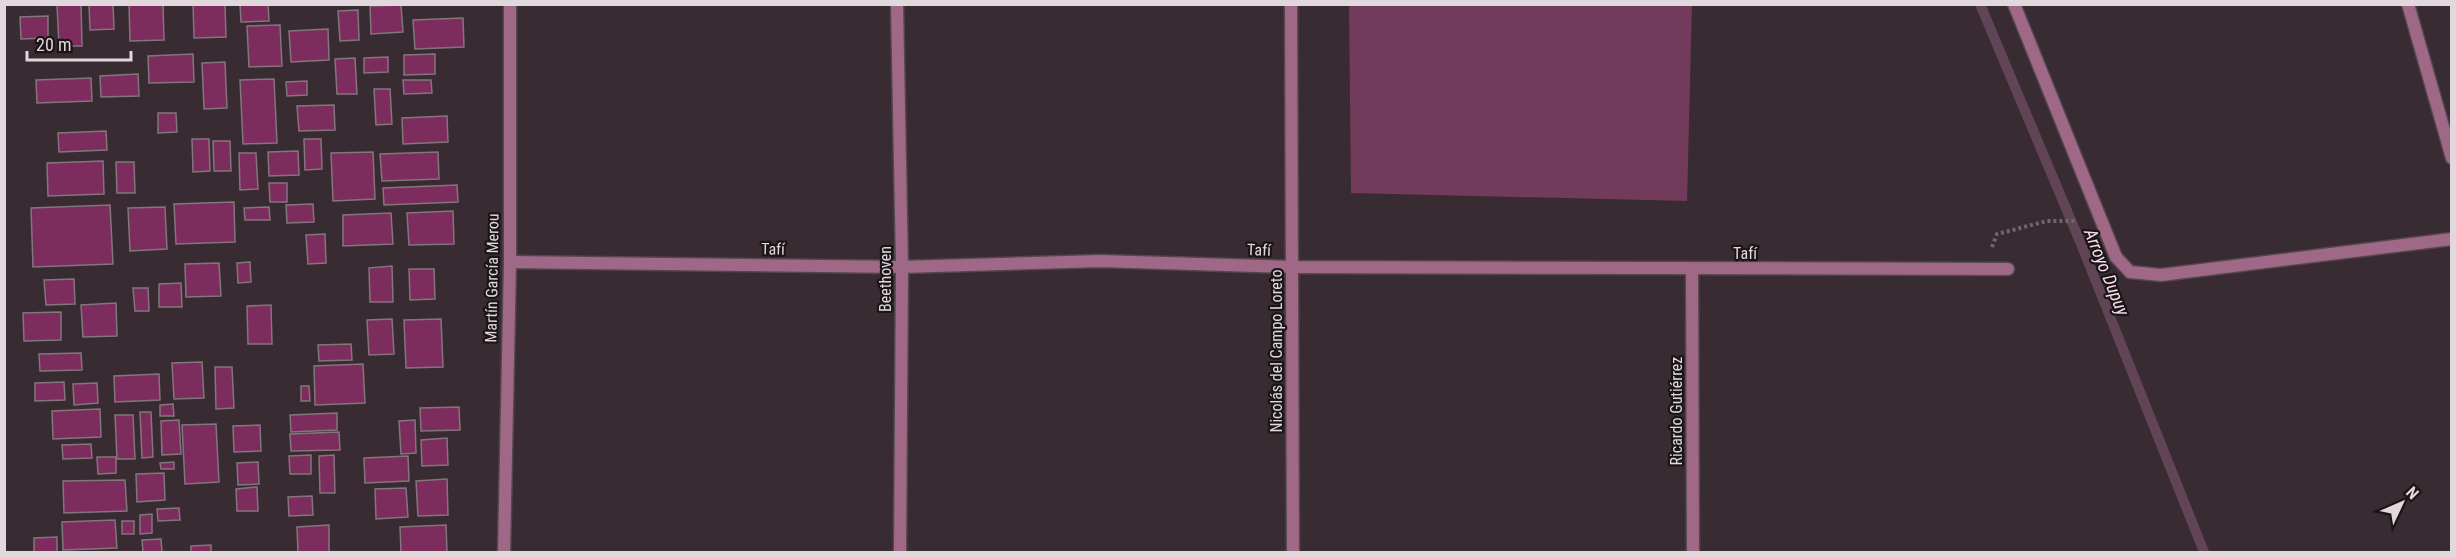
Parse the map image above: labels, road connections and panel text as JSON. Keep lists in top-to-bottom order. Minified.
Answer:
{"streets":{"street":["Tafí","Martín García Merou","Beethoven","Nicolás del Campo Loreto","Ricardo Gutiérrez"]},"crossings":[["Tafí","Martín García Merou"],["Tafí","Beethoven"],["Tafí","Nicolás del Campo Loreto"],["Tafí","Ricardo Gutiérrez"]],"water":["Arroyo Dupuy"],"scale_bar":"20 m","north":"top right"}
